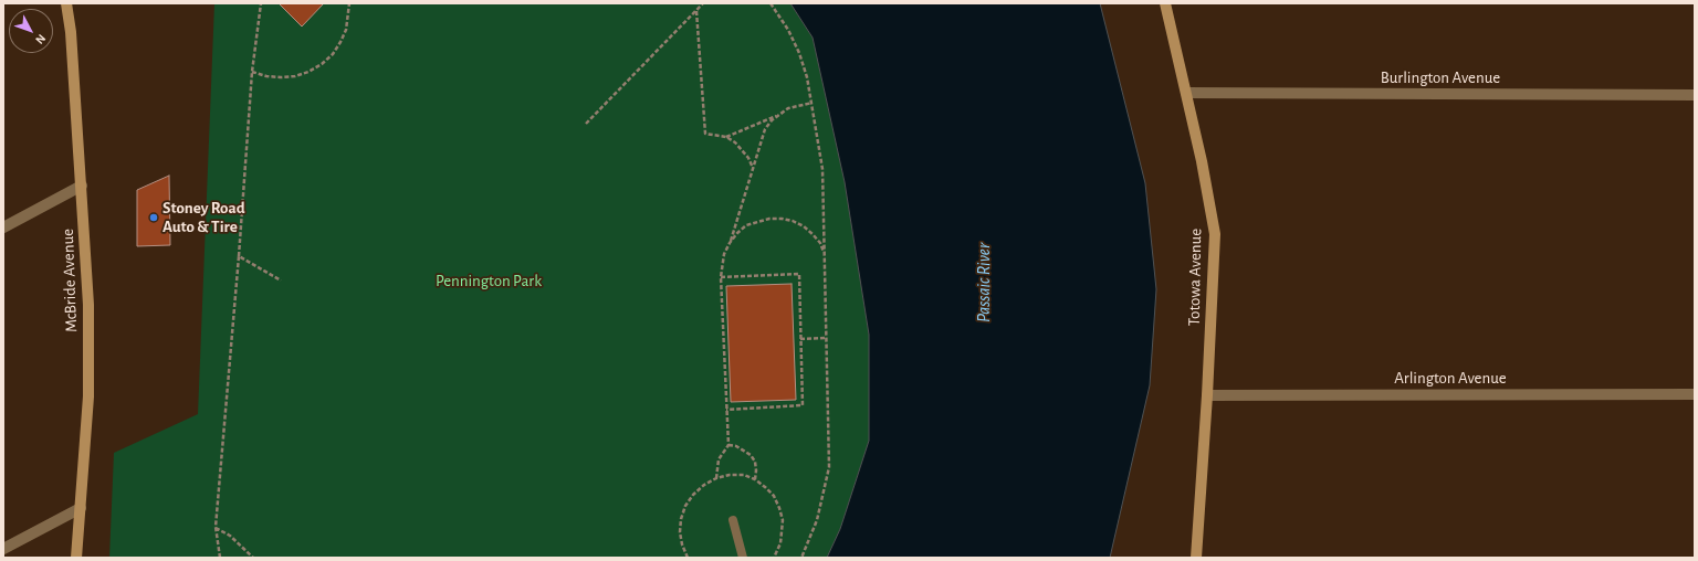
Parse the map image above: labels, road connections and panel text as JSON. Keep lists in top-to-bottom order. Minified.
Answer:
{"streets":{"street":["Burlington Avenue","Totowa Avenue","McBride Avenue","Arlington Avenue"]},"crossings":[["Burlington Avenue","Totowa Avenue"],["Totowa Avenue","Arlington Avenue"]],"water":["Passaic River"],"parks":["Pennington Park"],"places":["Stoney Road Auto & Tire"],"north":"bottom right"}
